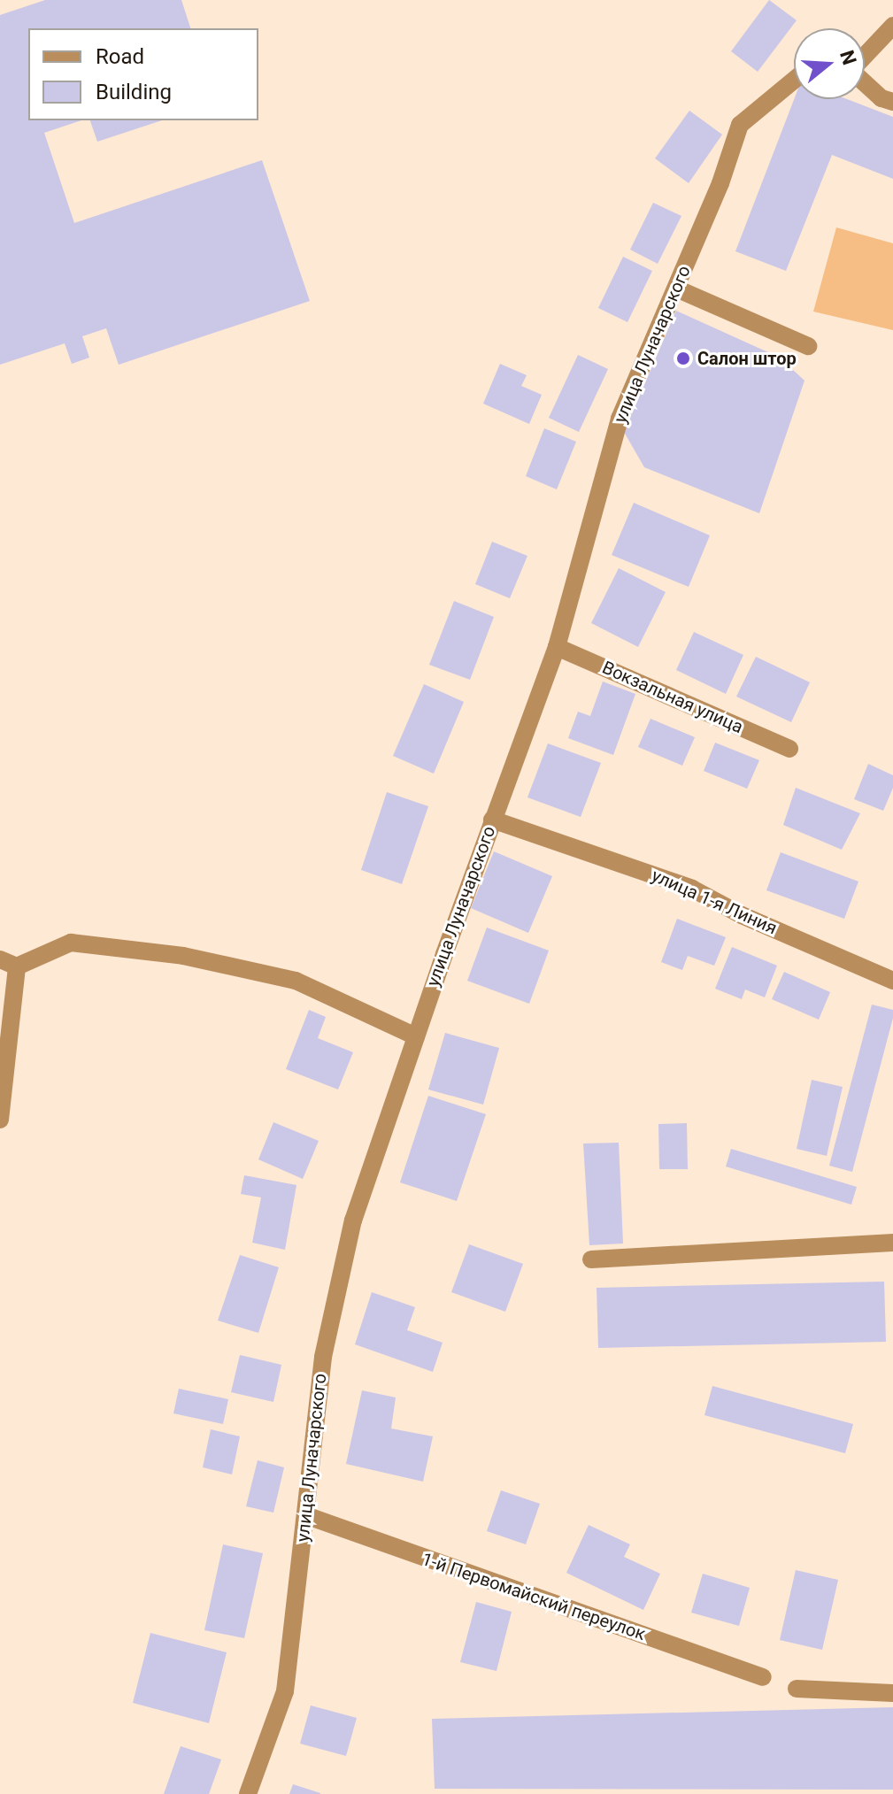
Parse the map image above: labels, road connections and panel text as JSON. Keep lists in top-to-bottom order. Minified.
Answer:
{"streets":{"street":["улица Луначарского","Вокзальная улица","улица 1-я Линия","1-й Первомайский переулок"]},"crossings":[["улица Луначарского","Вокзальная улица"],["улица Луначарского","улица 1-я Линия"],["улица Луначарского","1-й Первомайский переулок"]],"places":["Салон штор"],"legend":["Road","Building"],"north":"right"}
